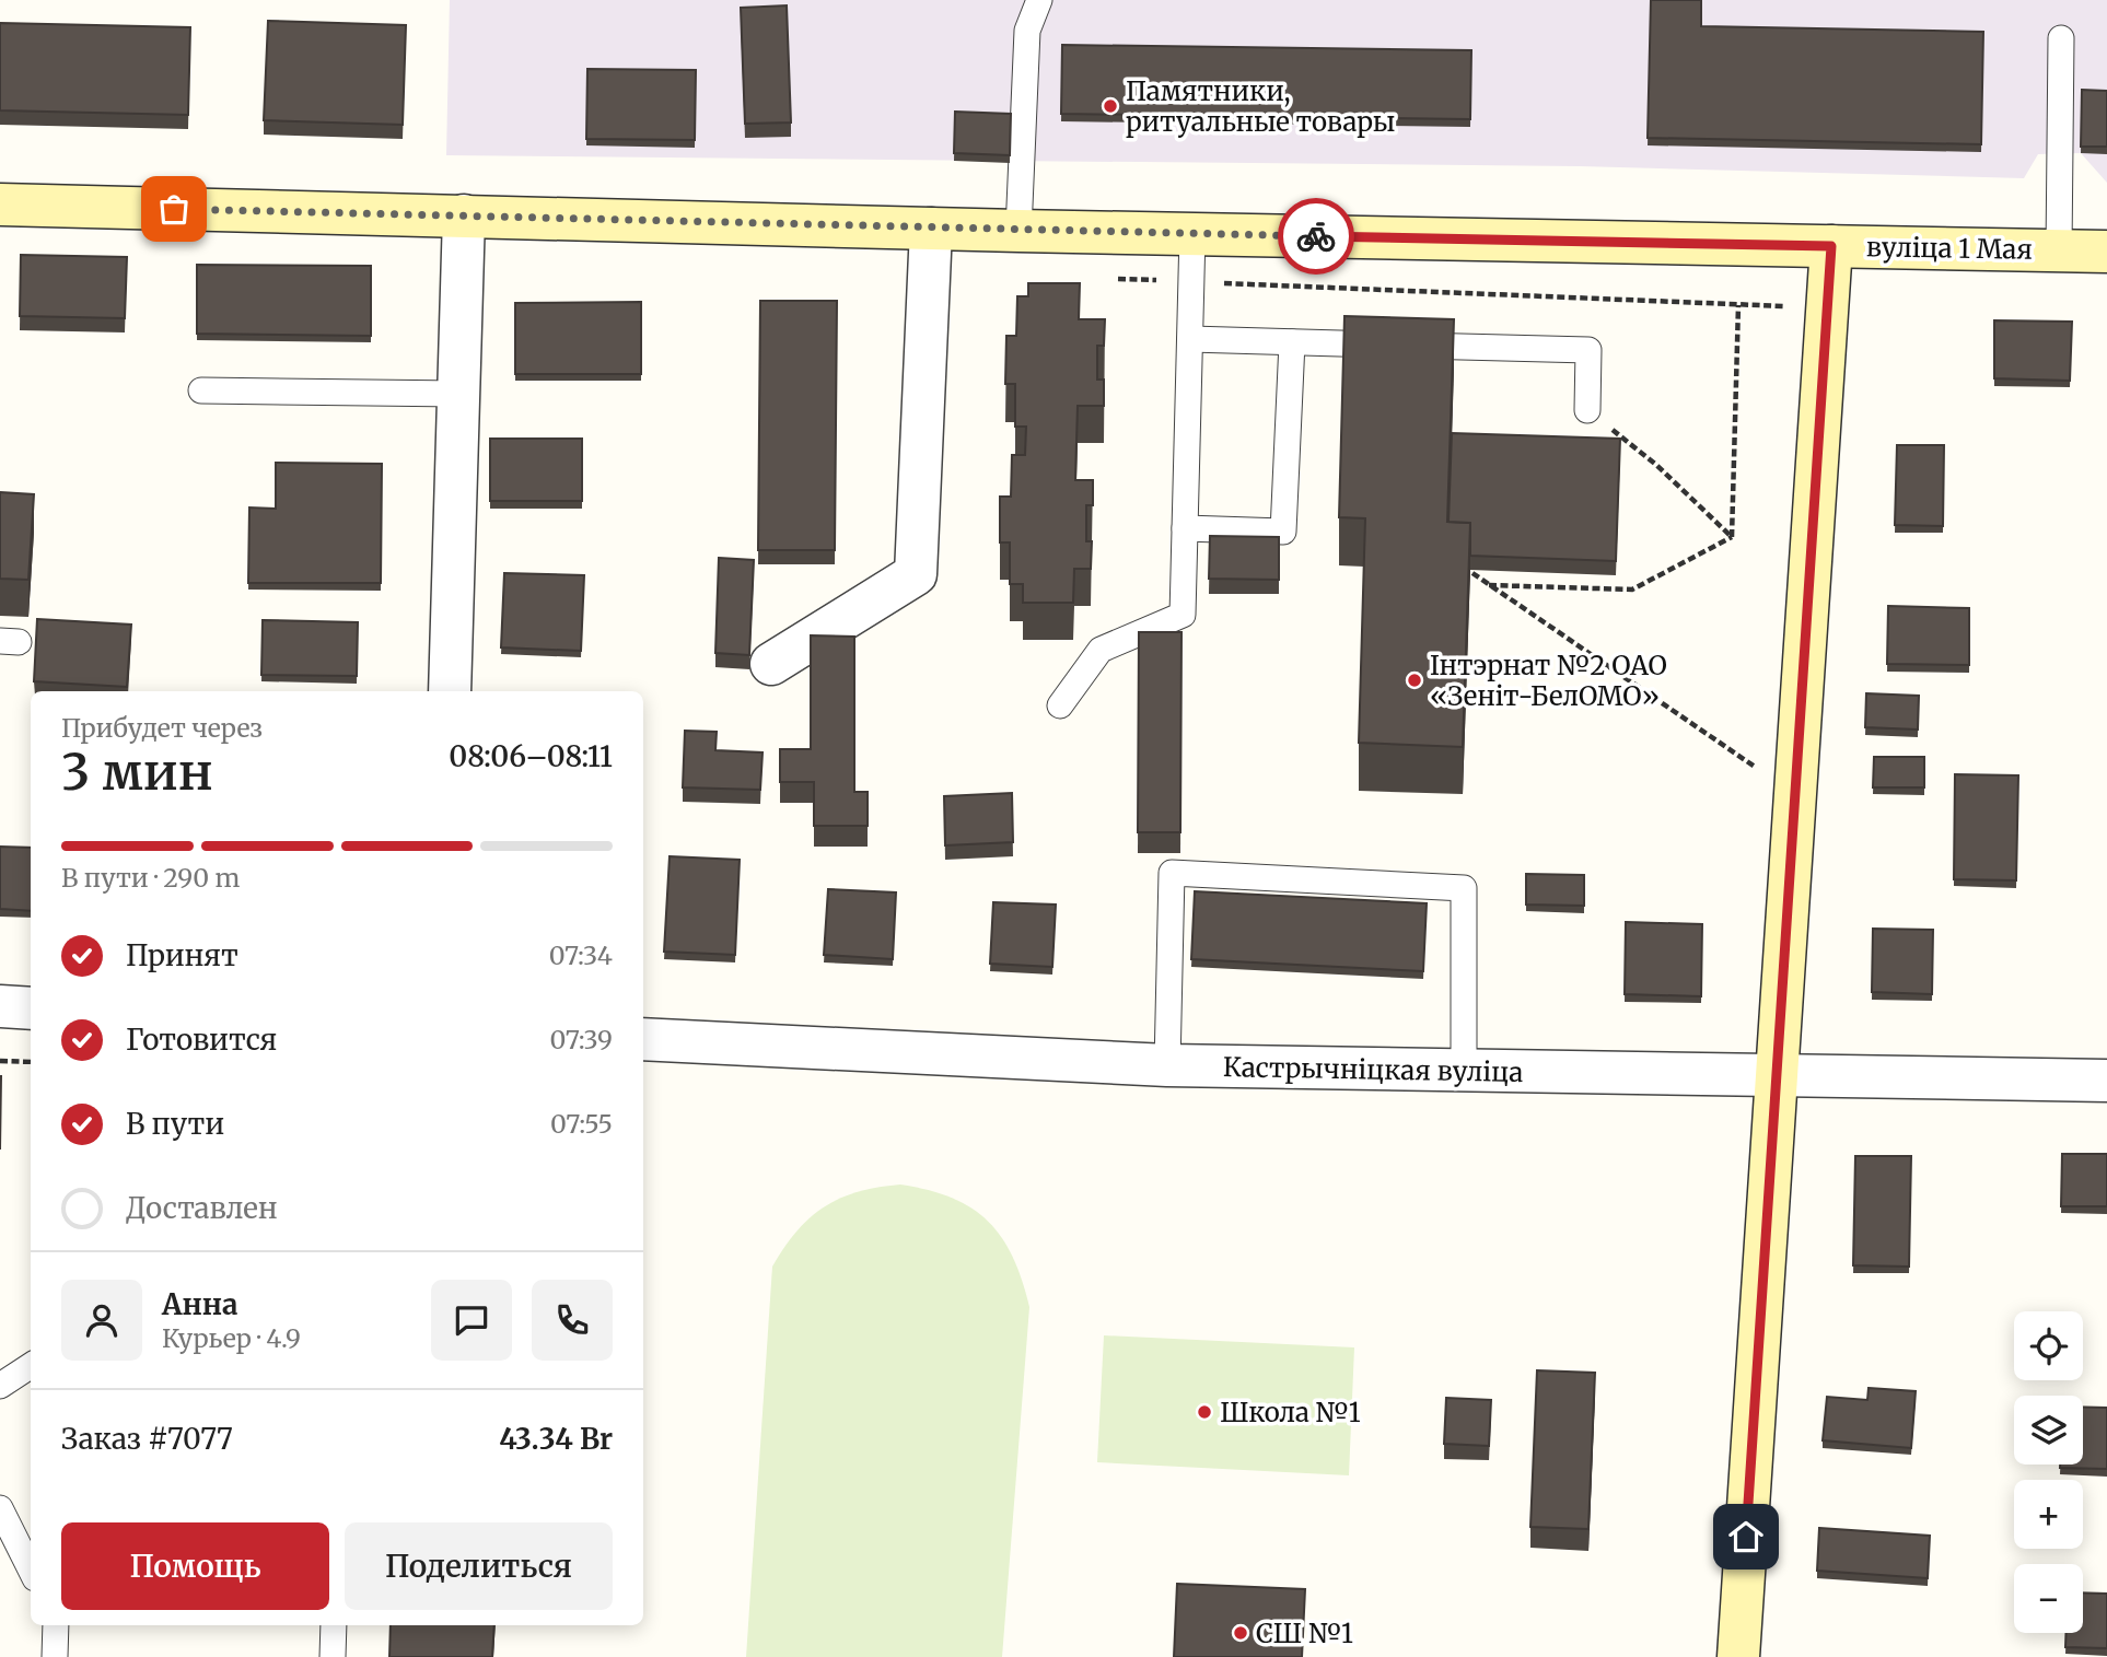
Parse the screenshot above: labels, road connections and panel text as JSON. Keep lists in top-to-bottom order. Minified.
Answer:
{"streets":{"main road":["вуліца 1 Мая"],"street":["Кастрычніцкая вуліца"]},"places":["Памятники, ритуальные товары","Інтэрнат №2 ОАО «Зеніт-БелОМО»","Школа №1","СШ №1"],"page":{"heading":["3 мин","Прибудет через","08:06–08:11"],"panel":["Анна","Курьер · 4.9","Заказ #7077","43.34 Br"],"bar":"В пути · 290 m","list":[["Принят","07:34"],["Готовится","07:39"],["В пути","07:55"],"Доставлен"],"map_buttons":["+","−"],"buttons":["Помощь","Поделиться"]}}
